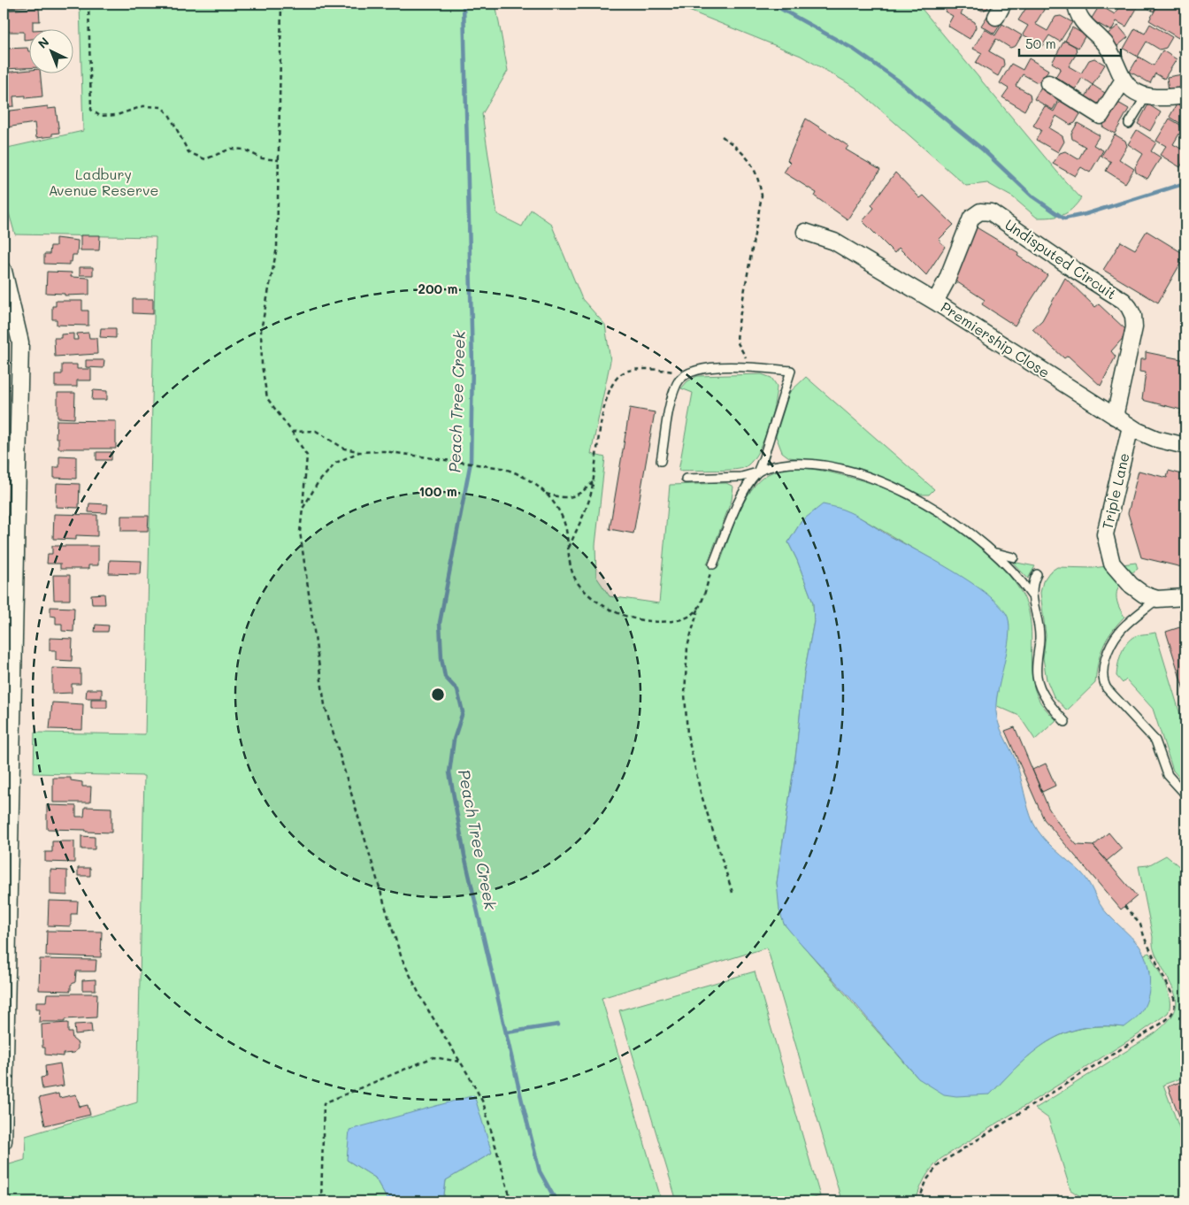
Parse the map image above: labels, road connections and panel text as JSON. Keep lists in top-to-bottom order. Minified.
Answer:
{"streets":{"street":["Undisputed Circuit","Premiership Close","Triple Lane"]},"crossings":[["Undisputed Circuit","Premiership Close"],["Premiership Close","Triple Lane"]],"water":["Peach Tree Creek"],"parks":["Ladbury Avenue Reserve"],"scale_bar":"50 m","north":"top left","rings":["200 m","100 m"]}
